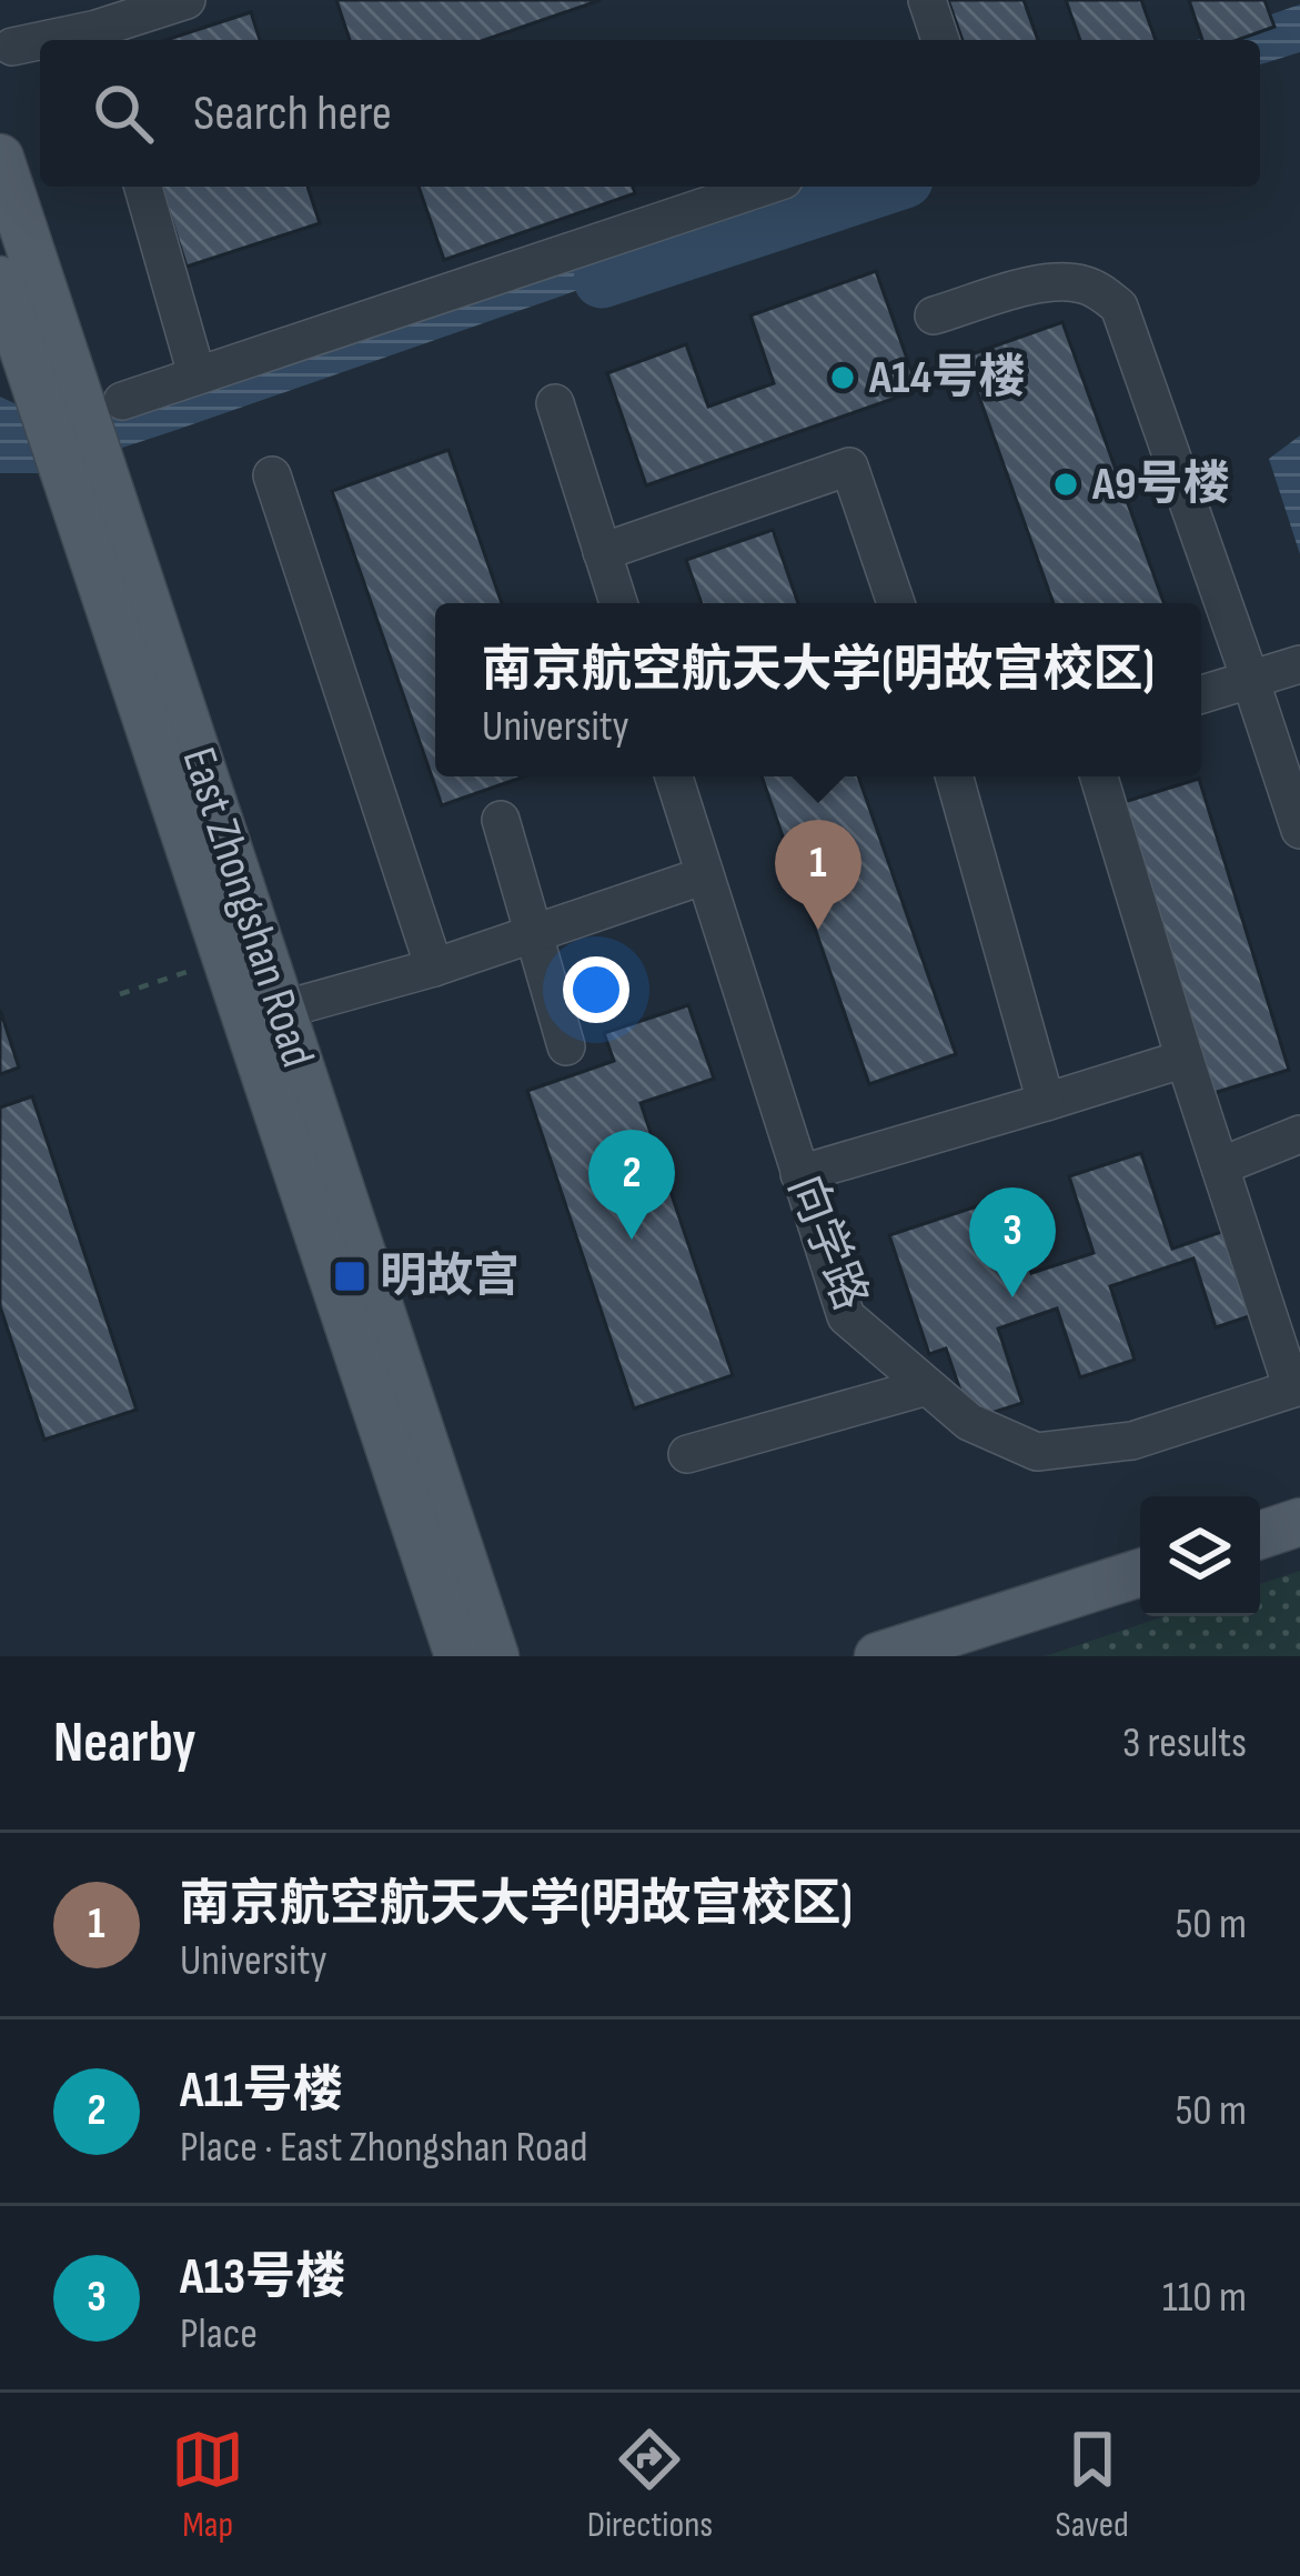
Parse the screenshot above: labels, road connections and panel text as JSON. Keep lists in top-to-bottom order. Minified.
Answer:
{"streets":{"main road":["East Zhongshan Road"],"lane":["向学路"]},"places":{"other":["A14号楼","A9号楼"],"transit":["明故宫"]},"page":{"search":"Search here","popup":["南京航空航天大学(明故宫校区)","University"],"pins":["1","2","3"],"heading":["Nearby","3 results"],"list":[{"mark":"1","name":"南京航空航天大学(明故宫校区)","note":"University","value":"50 m"},{"mark":"2","name":"A11号楼","note":"Place · East Zhongshan Road","value":"50 m"},{"mark":"3","name":"A13号楼","note":"Place","value":"110 m"}],"nav":["Map","Directions","Saved"]}}
